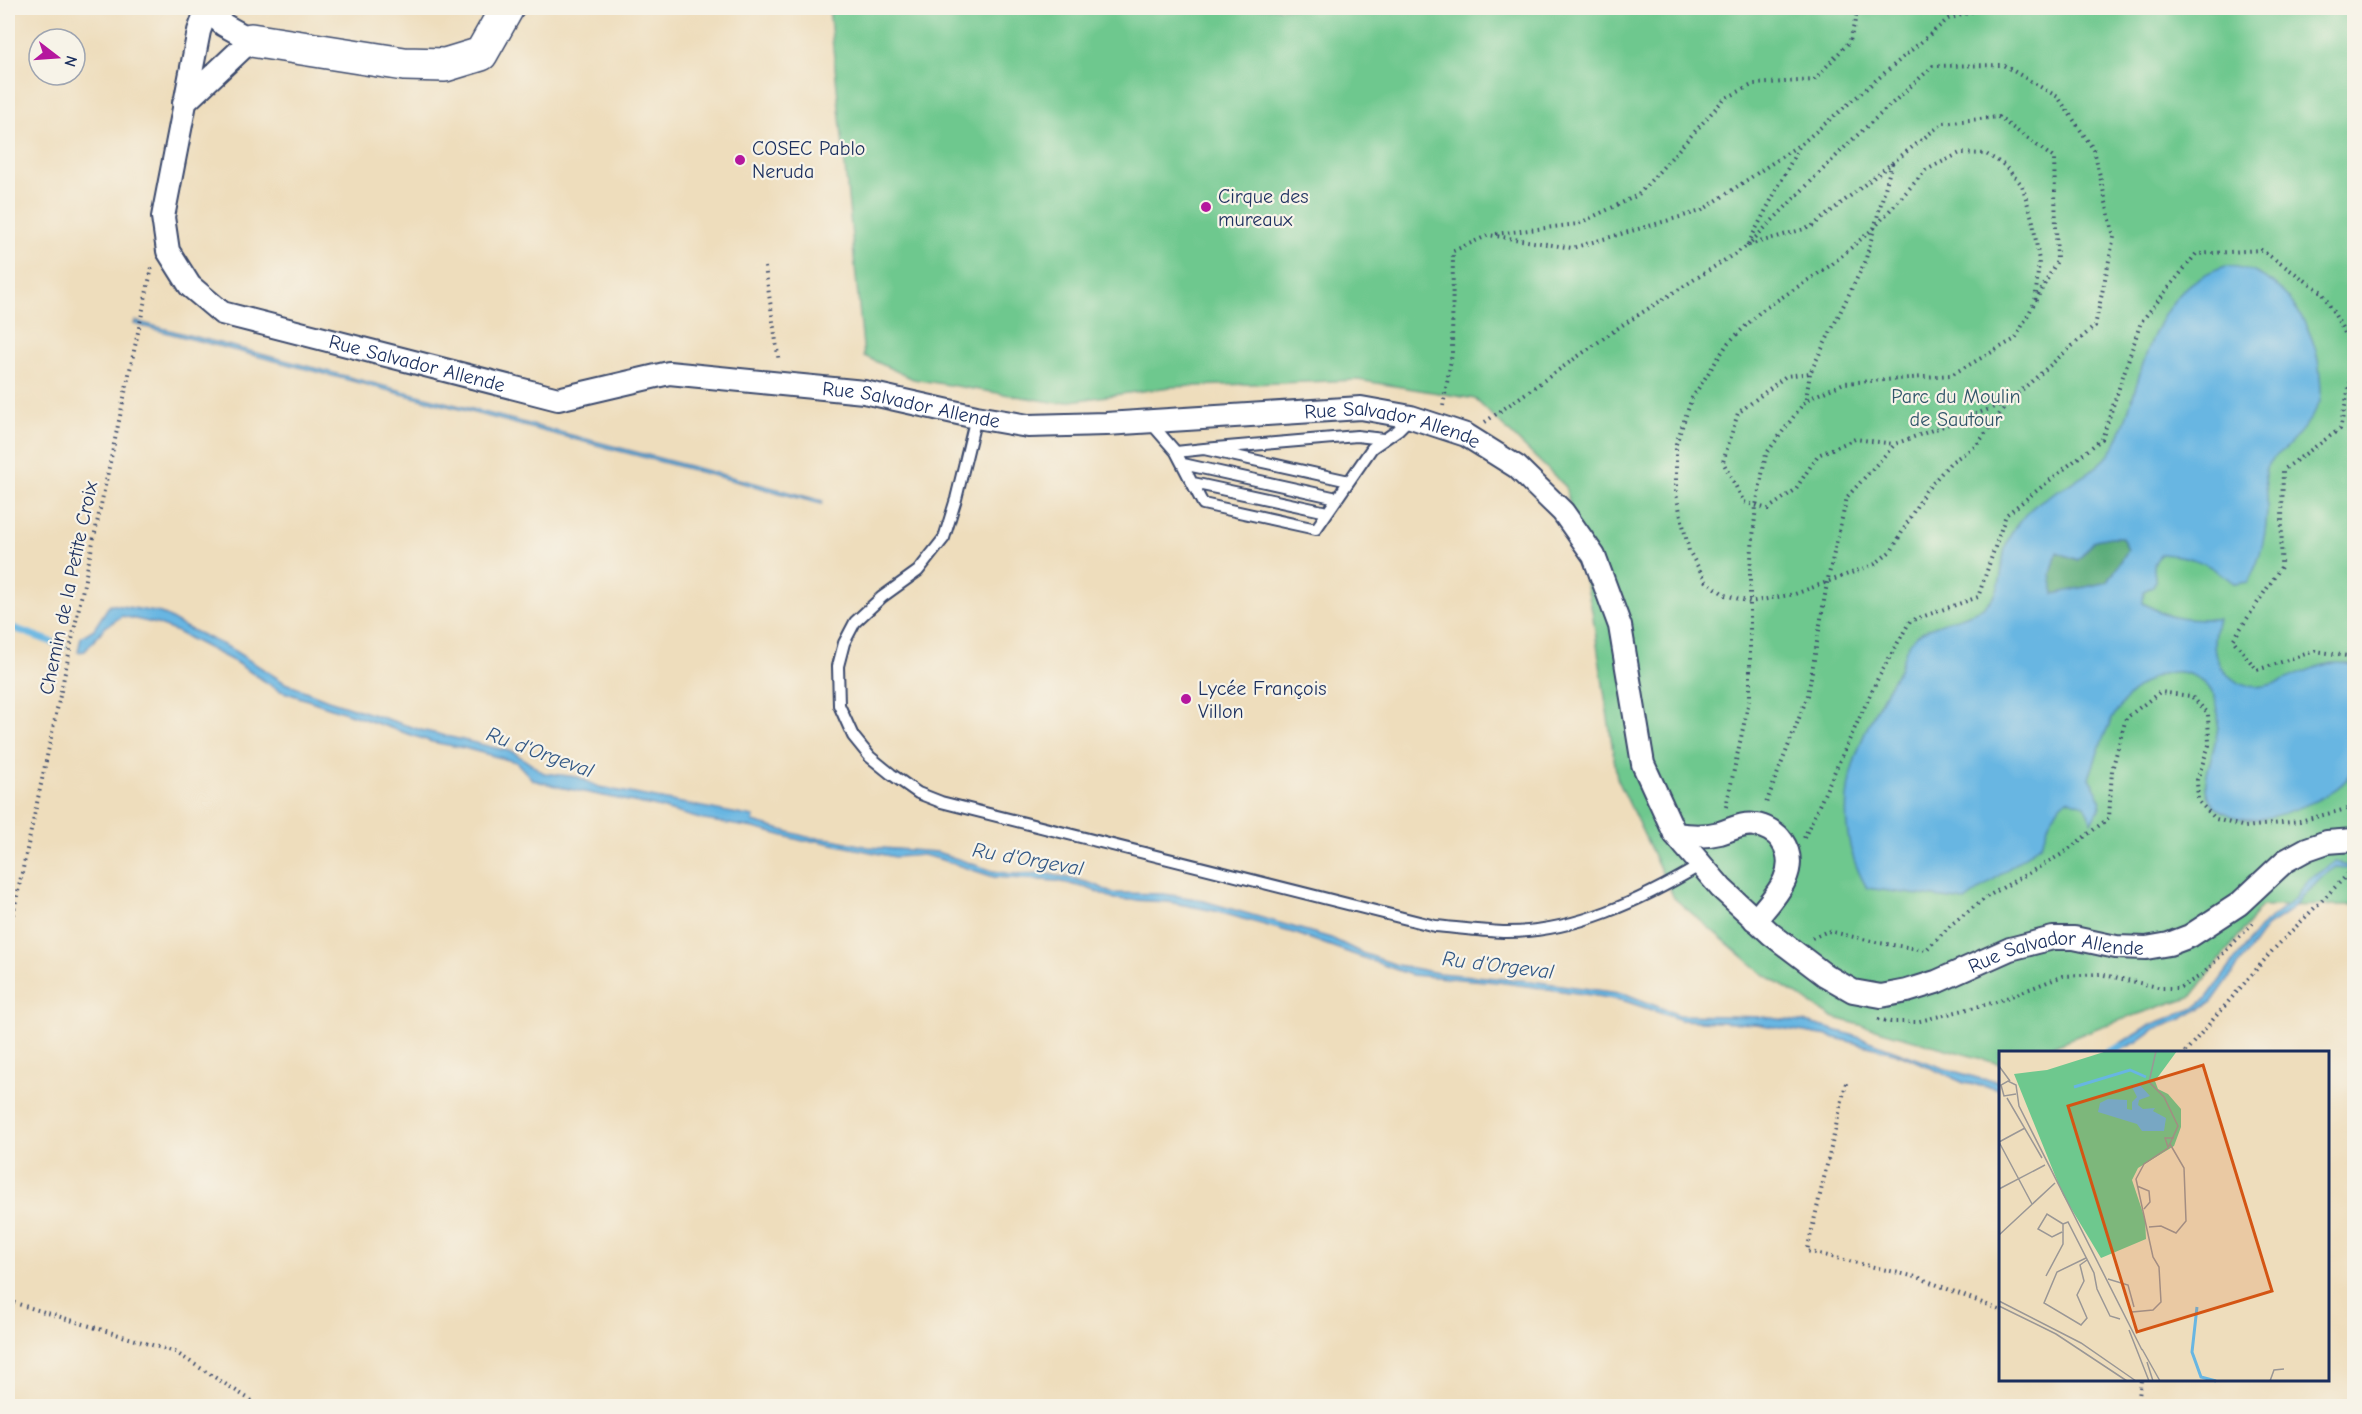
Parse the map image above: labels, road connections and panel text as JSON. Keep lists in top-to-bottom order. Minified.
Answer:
{"streets":{"street":["Rue Salvador Allende"],"path":["Chemin de la Petite Croix"]},"crossings":[["Rue Salvador Allende","Chemin de la Petite Croix"]],"water":["Ru d'Orgeval"],"parks":["Parc du Moulin de Sautour"],"places":["COSEC Pablo Neruda","Cirque des mureaux","Lycée François Villon"],"north":"right"}
